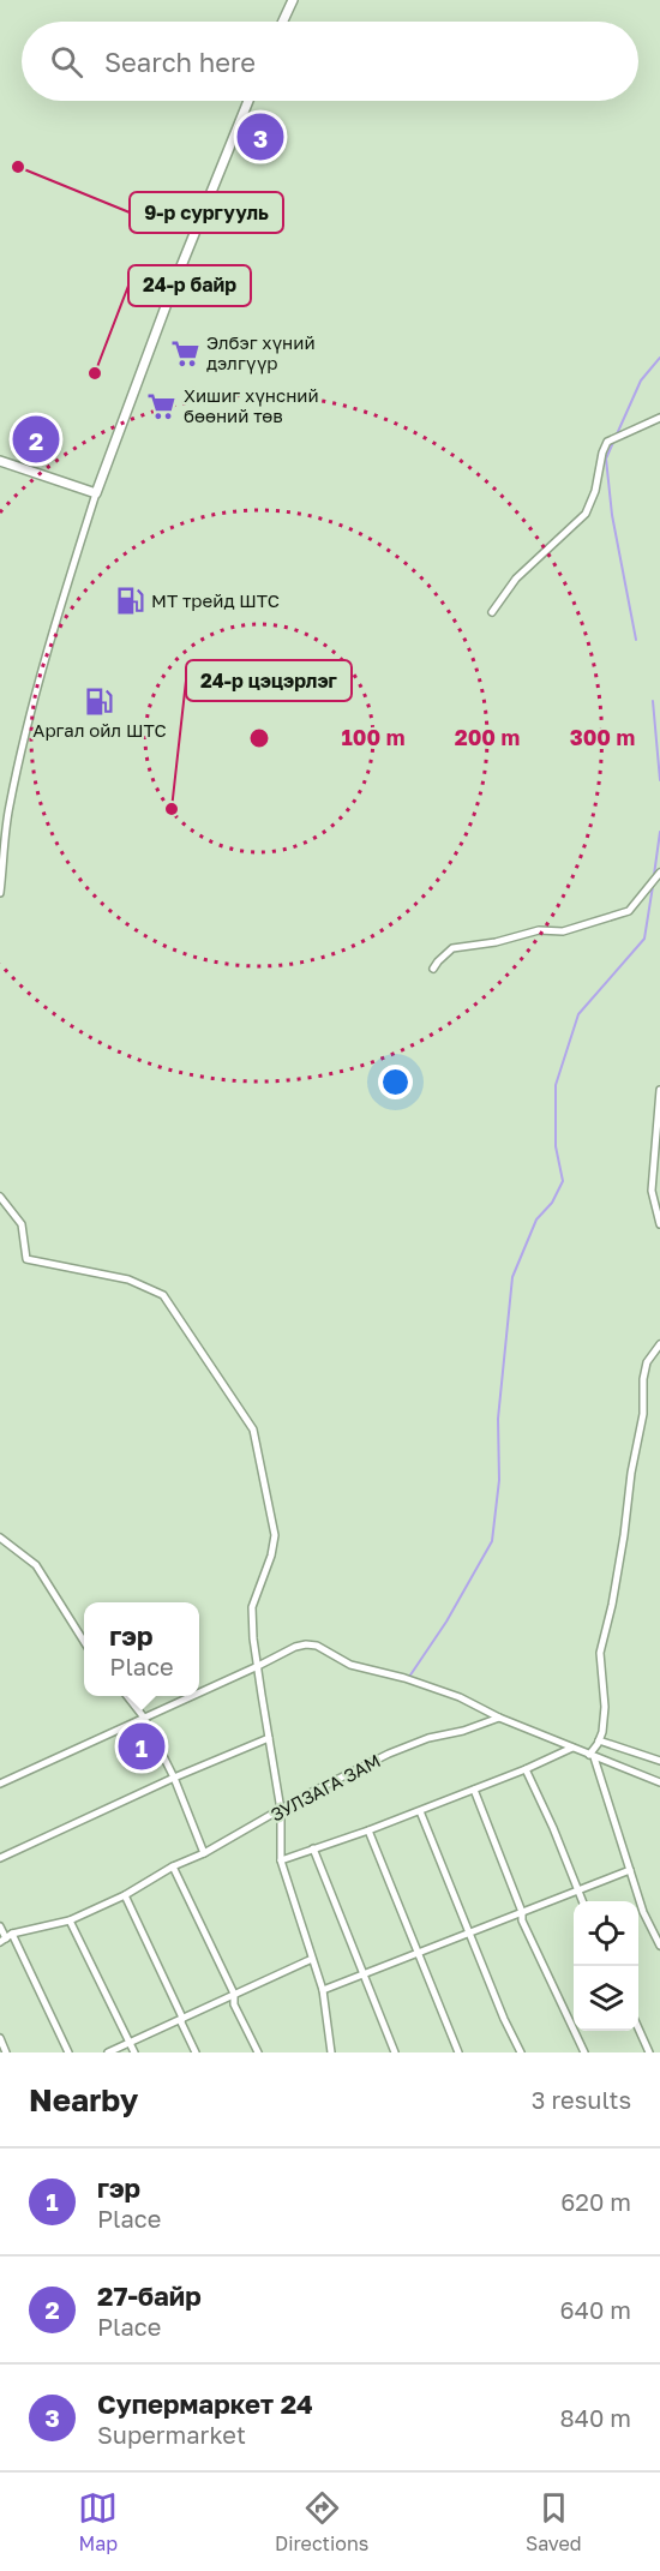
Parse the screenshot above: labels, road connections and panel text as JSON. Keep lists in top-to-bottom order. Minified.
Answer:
{"streets":{"street":["ЗУЛЗАГА ЗАМ"]},"places":{"other":["9-р сургууль","24-р байр","24-р цэцэрлэг"],"supermarket":["Элбэг хүний дэлгүүр","Хишиг хүнсний бөөний төв"],"fuel station":["МТ трейд ШТС","Аргал ойл ШТС"]},"page":{"search":"Search here","pins":["3","2","1"],"popup":["гэр","Place"],"heading":["Nearby","3 results"],"list":[{"mark":"1","name":"гэр","note":"Place","value":"620 m"},{"mark":"2","name":"27-байр","note":"Place","value":"640 m"},{"mark":"3","name":"Супермаркет 24","note":"Supermarket","value":"840 m"}],"nav":["Map","Directions","Saved"]},"rings":["100 m","200 m","300 m"]}
